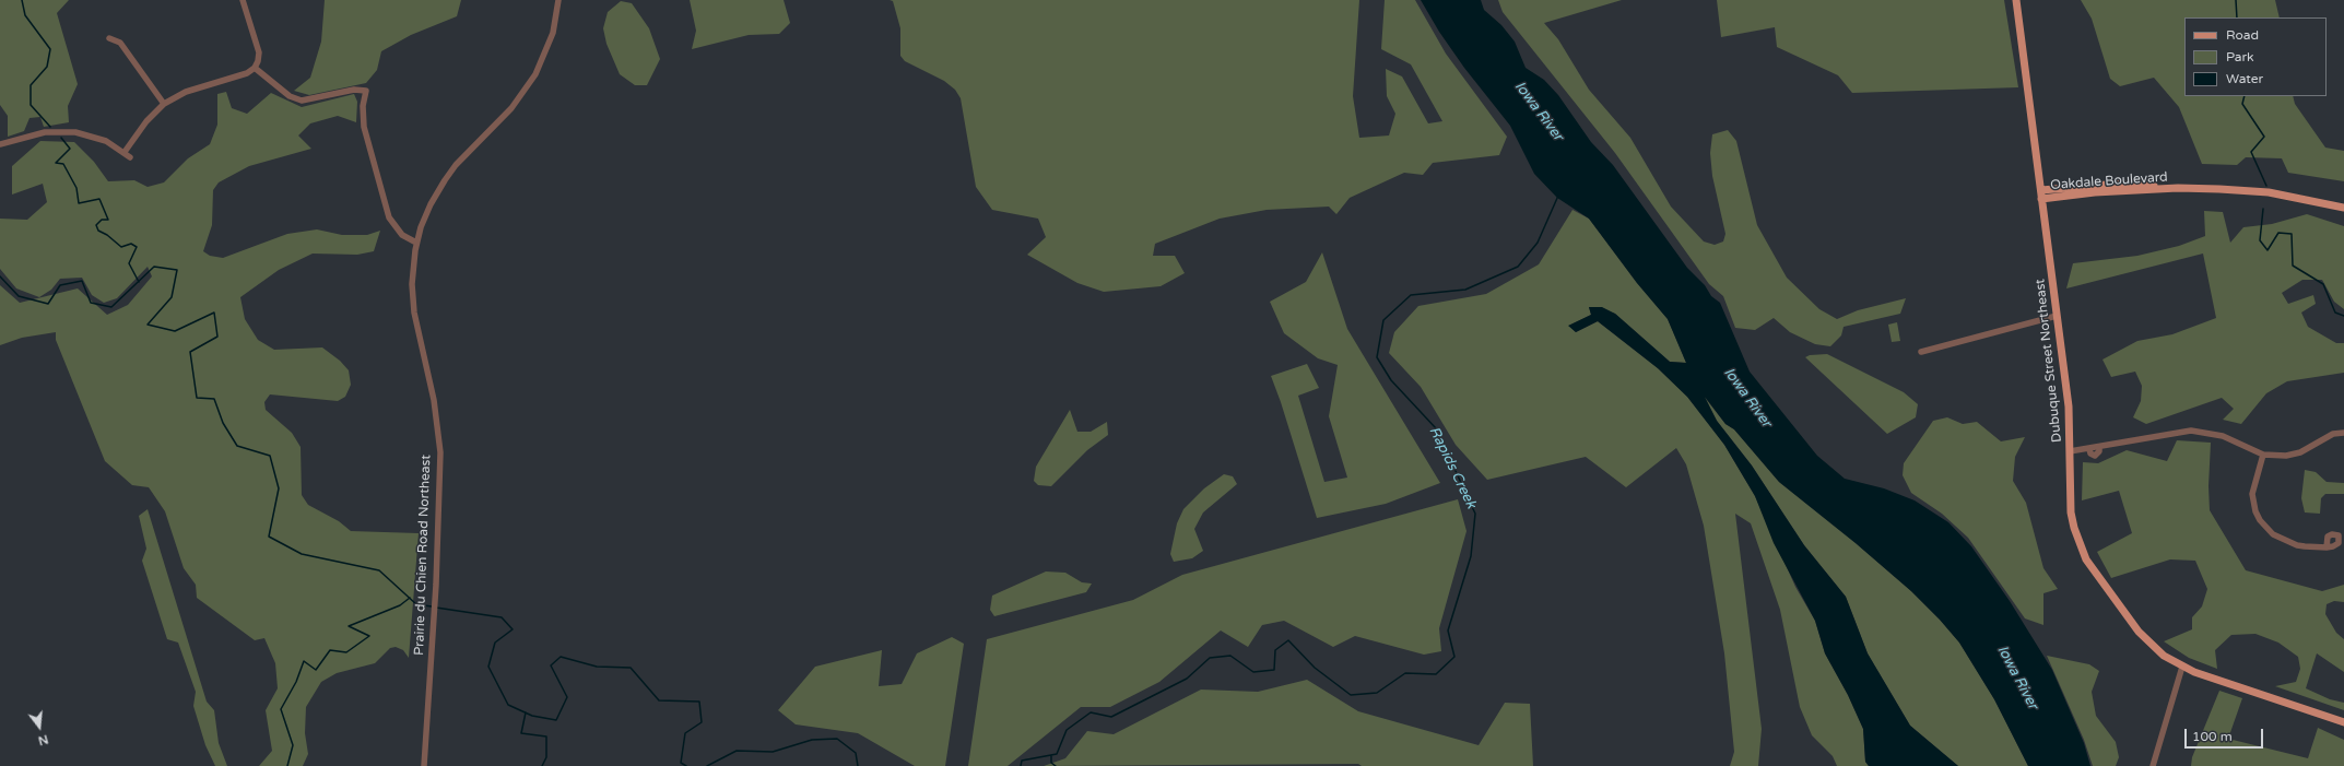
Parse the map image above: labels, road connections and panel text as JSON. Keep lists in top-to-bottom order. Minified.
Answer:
{"streets":{"main road":["Oakdale Boulevard","Dubuque Street Northeast"],"street":["Prairie du Chien Road Northeast"]},"crossings":[["Oakdale Boulevard","Dubuque Street Northeast"]],"water":["Iowa River","Rapids Creek"],"legend":["Road","Park","Water"],"scale_bar":"100 m","north":"bottom"}
